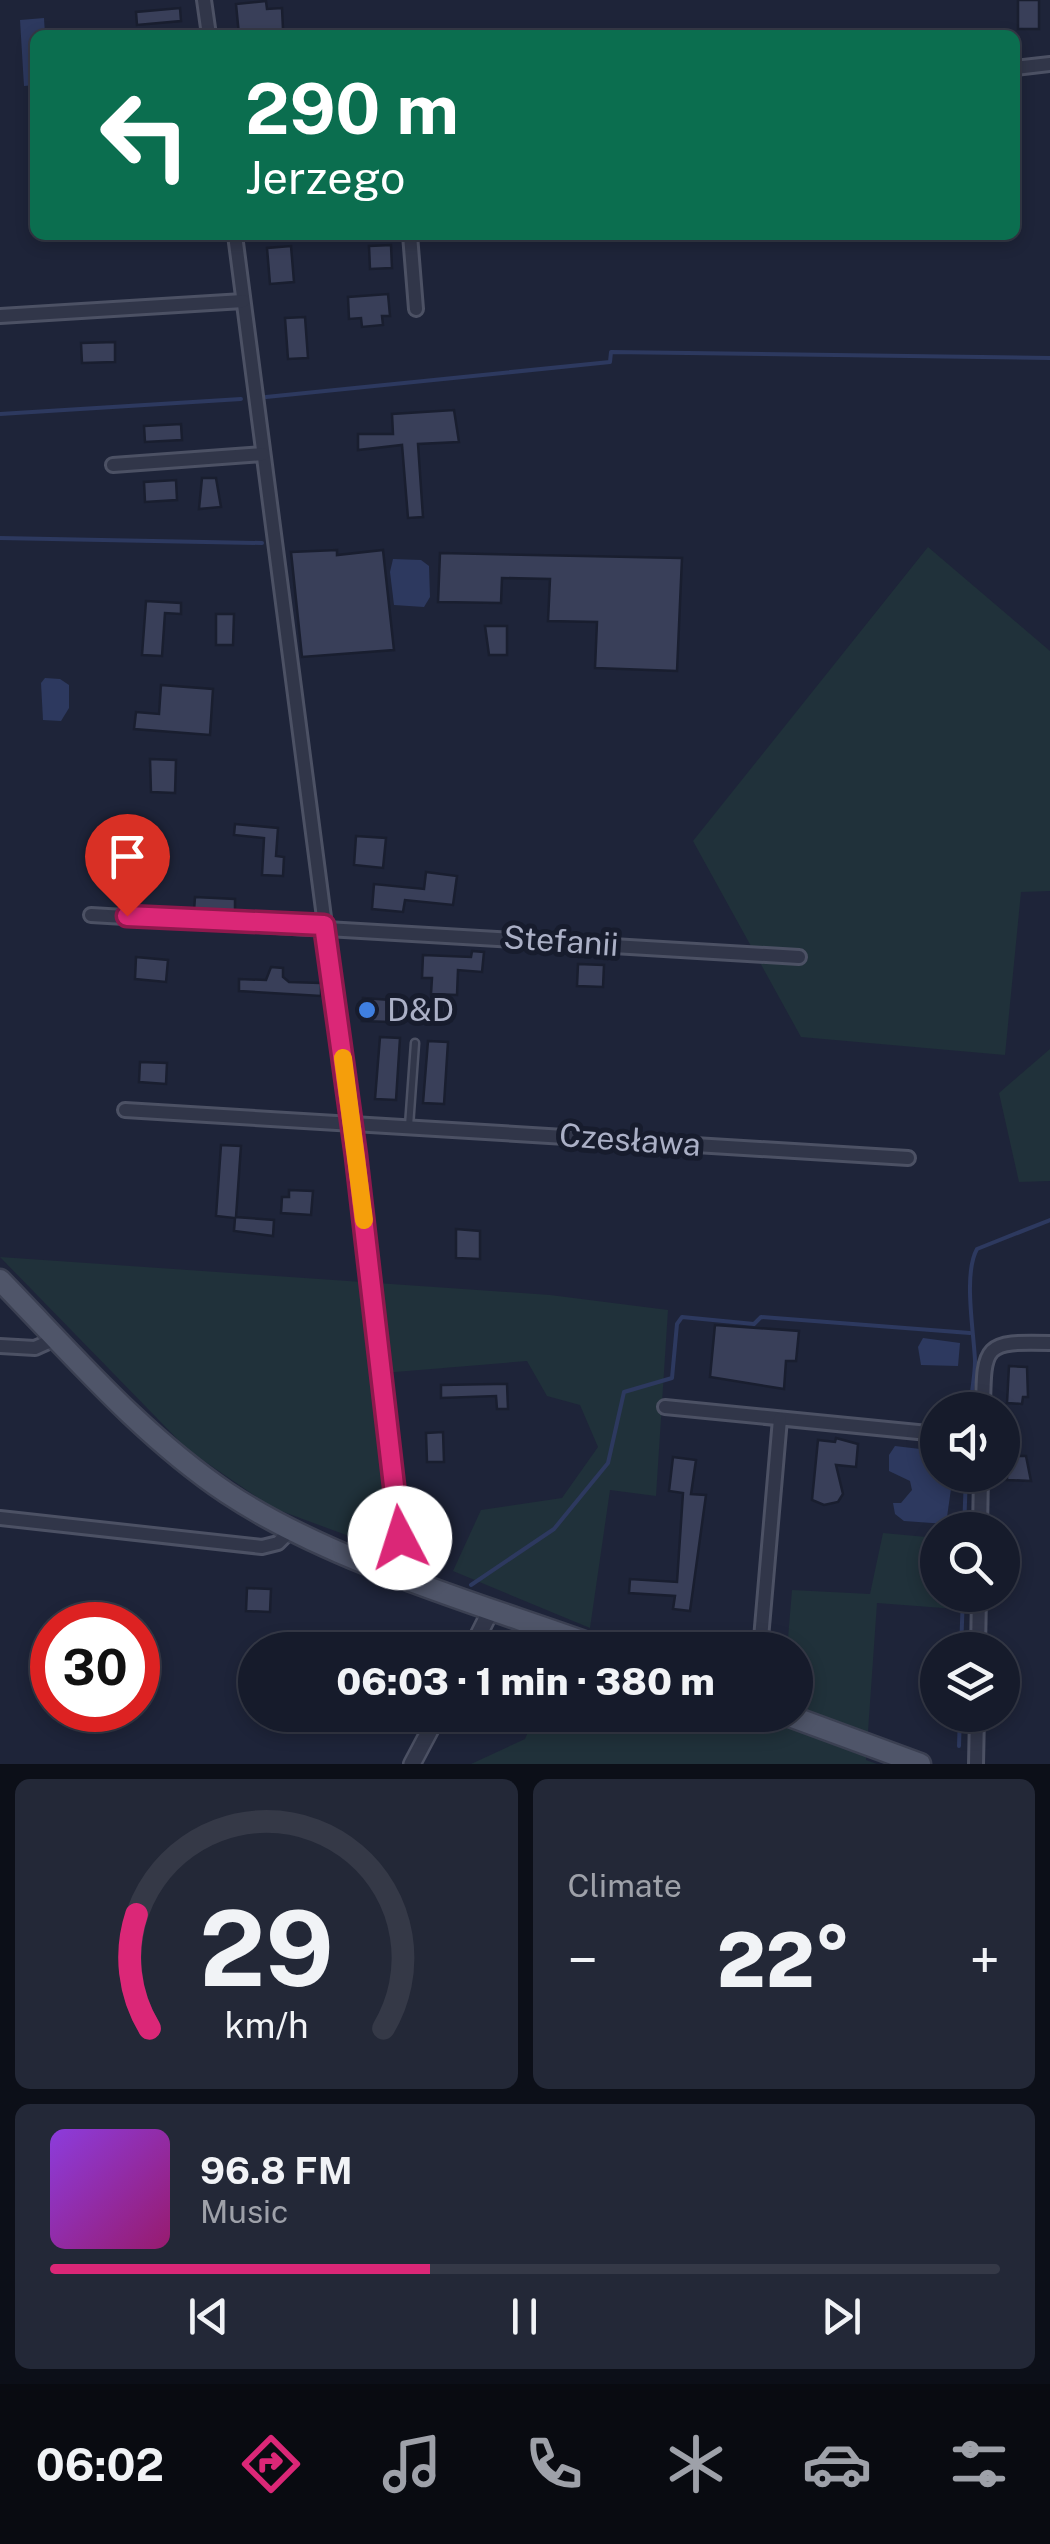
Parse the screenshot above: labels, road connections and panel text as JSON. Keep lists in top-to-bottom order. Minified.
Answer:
{"streets":{"street":["Stefanii","Czesława"]},"places":["D&D"],"page":{"turn":["290 m","Jerzego"],"limit":"30","trip":"06:03 · 1 min · 380 m","tile":"Climate","heat":["−","22°","+"],"song":["96.8 FM","Music"],"tabs":"06:02","gauge":["29","km/h"]}}
